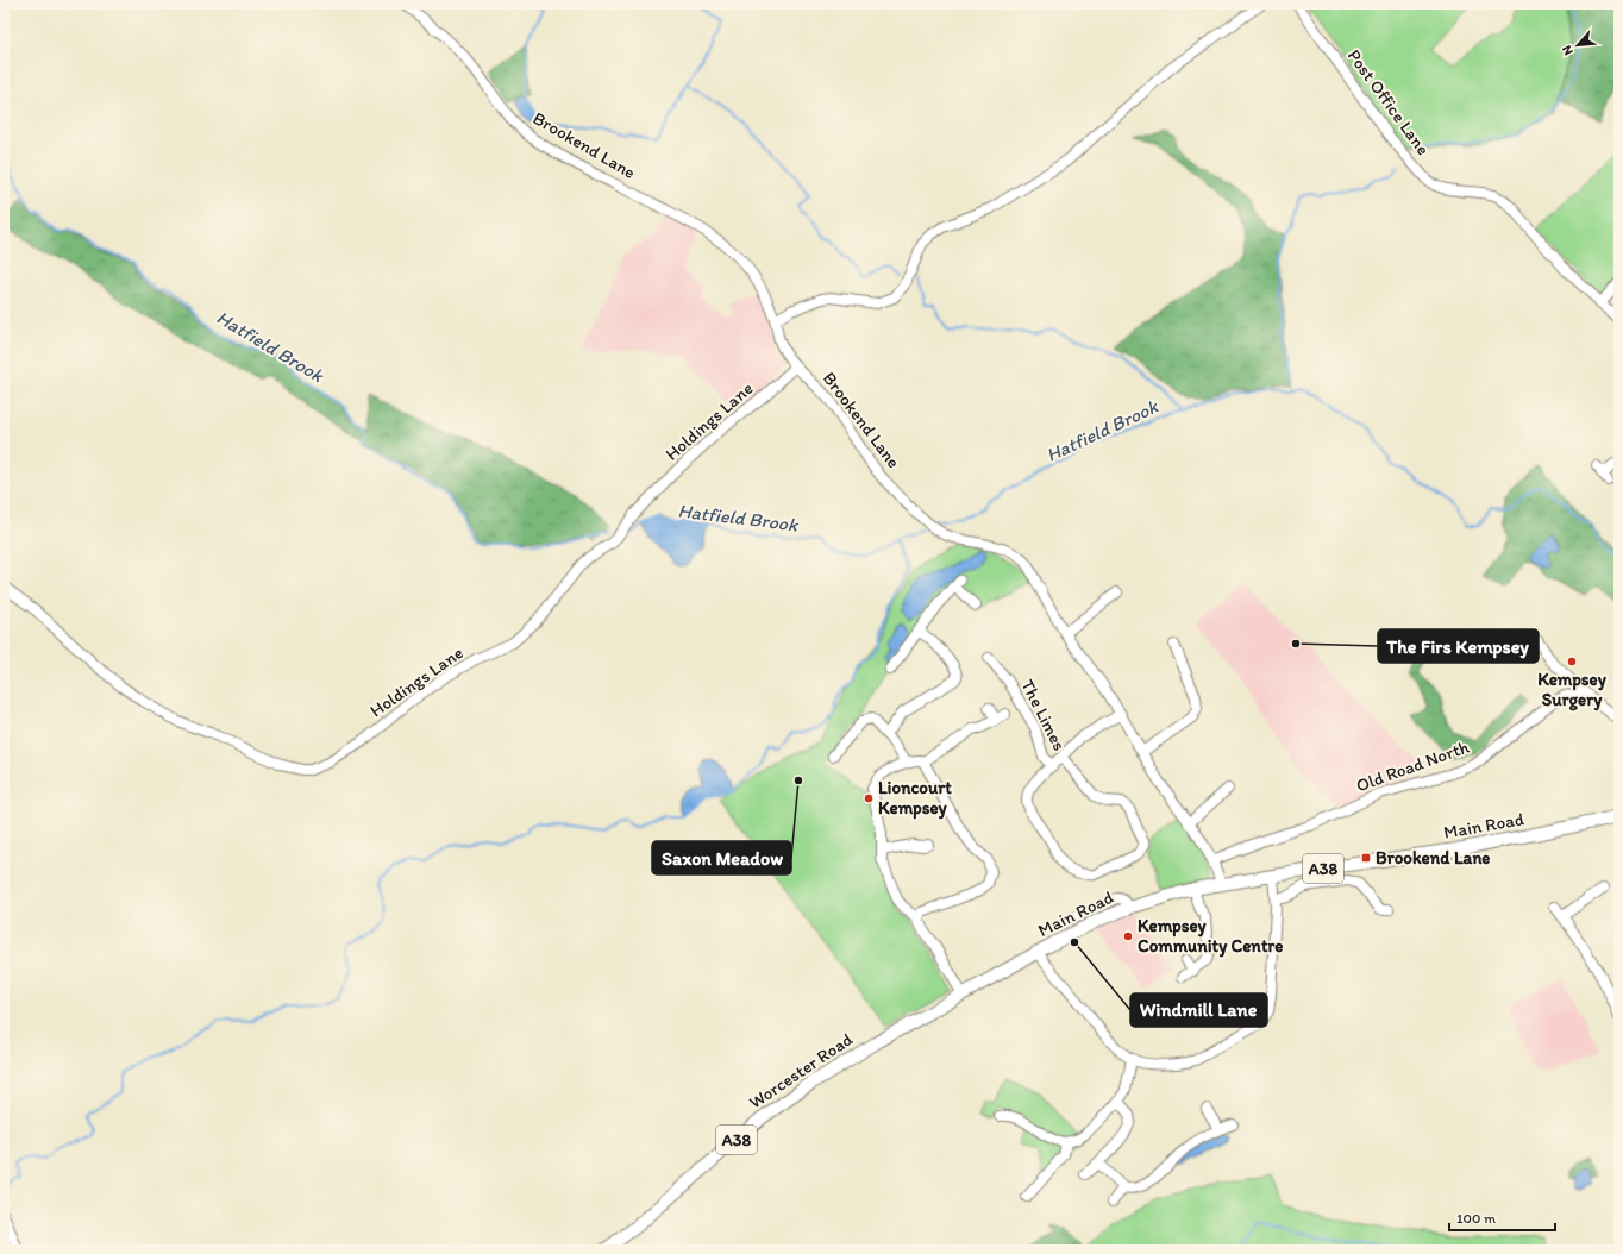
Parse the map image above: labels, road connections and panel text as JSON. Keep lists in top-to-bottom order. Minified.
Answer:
{"streets":{"main road":["Main Road","A38","Worcester Road"],"street":["Post Office Lane","Brookend Lane","Holdings Lane","The Limes","Old Road North"]},"crossings":[["Brookend Lane","Holdings Lane"],["Brookend Lane","The Limes"],["Brookend Lane","Old Road North"],["Brookend Lane","Main Road"],["Main Road","Worcester Road"]],"water":["Hatfield Brook"],"places":{"other":["The Firs Kempsey","Kempsey Surgery","Saxon Meadow","Lioncourt Kempsey","Kempsey Community Centre","Windmill Lane"],"transit":["Brookend Lane"]},"scale_bar":"100 m","north":"bottom left"}
